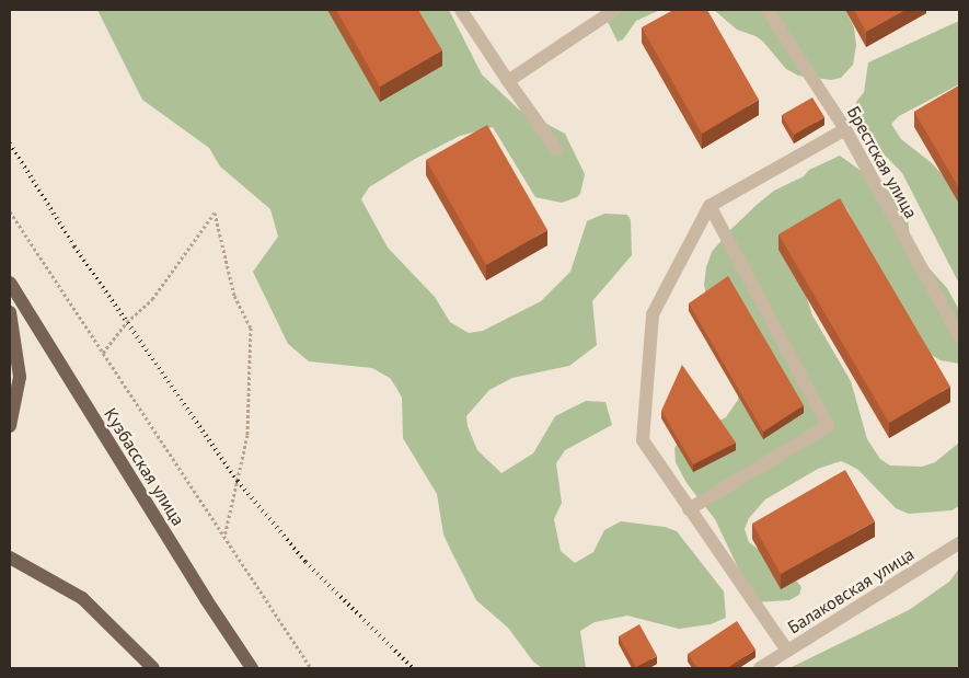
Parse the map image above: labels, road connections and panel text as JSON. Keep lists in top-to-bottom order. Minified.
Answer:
{"streets":{"main road":["Кузбасская улица"],"street":["Брестская улица","Балаковская улица"]}}
